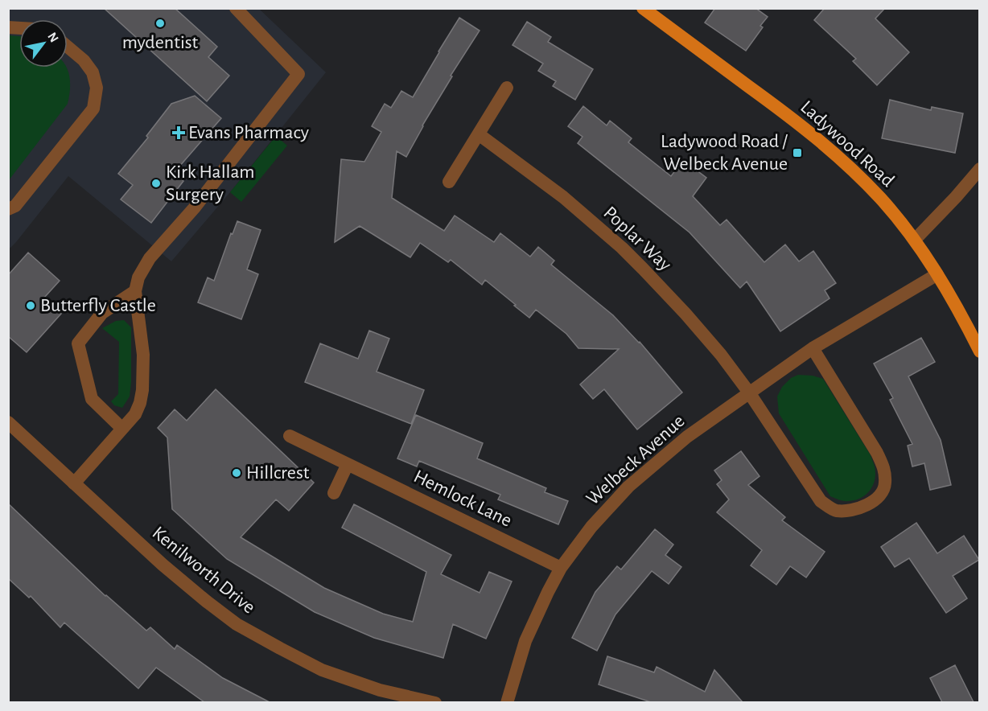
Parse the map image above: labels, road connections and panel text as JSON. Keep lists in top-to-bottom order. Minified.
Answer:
{"streets":{"main road":["Ladywood Road"],"street":["Poplar Way","Welbeck Avenue","Hemlock Lane","Kenilworth Drive"]},"crossings":[["Ladywood Road","Welbeck Avenue"],["Poplar Way","Welbeck Avenue"],["Welbeck Avenue","Hemlock Lane"]],"places":{"other":["mydentist","Kirk Hallam Surgery","Butterfly Castle","Hillcrest"],"health":["Evans Pharmacy"],"transit":["Ladywood Road / Welbeck Avenue"]},"north":"top right"}
